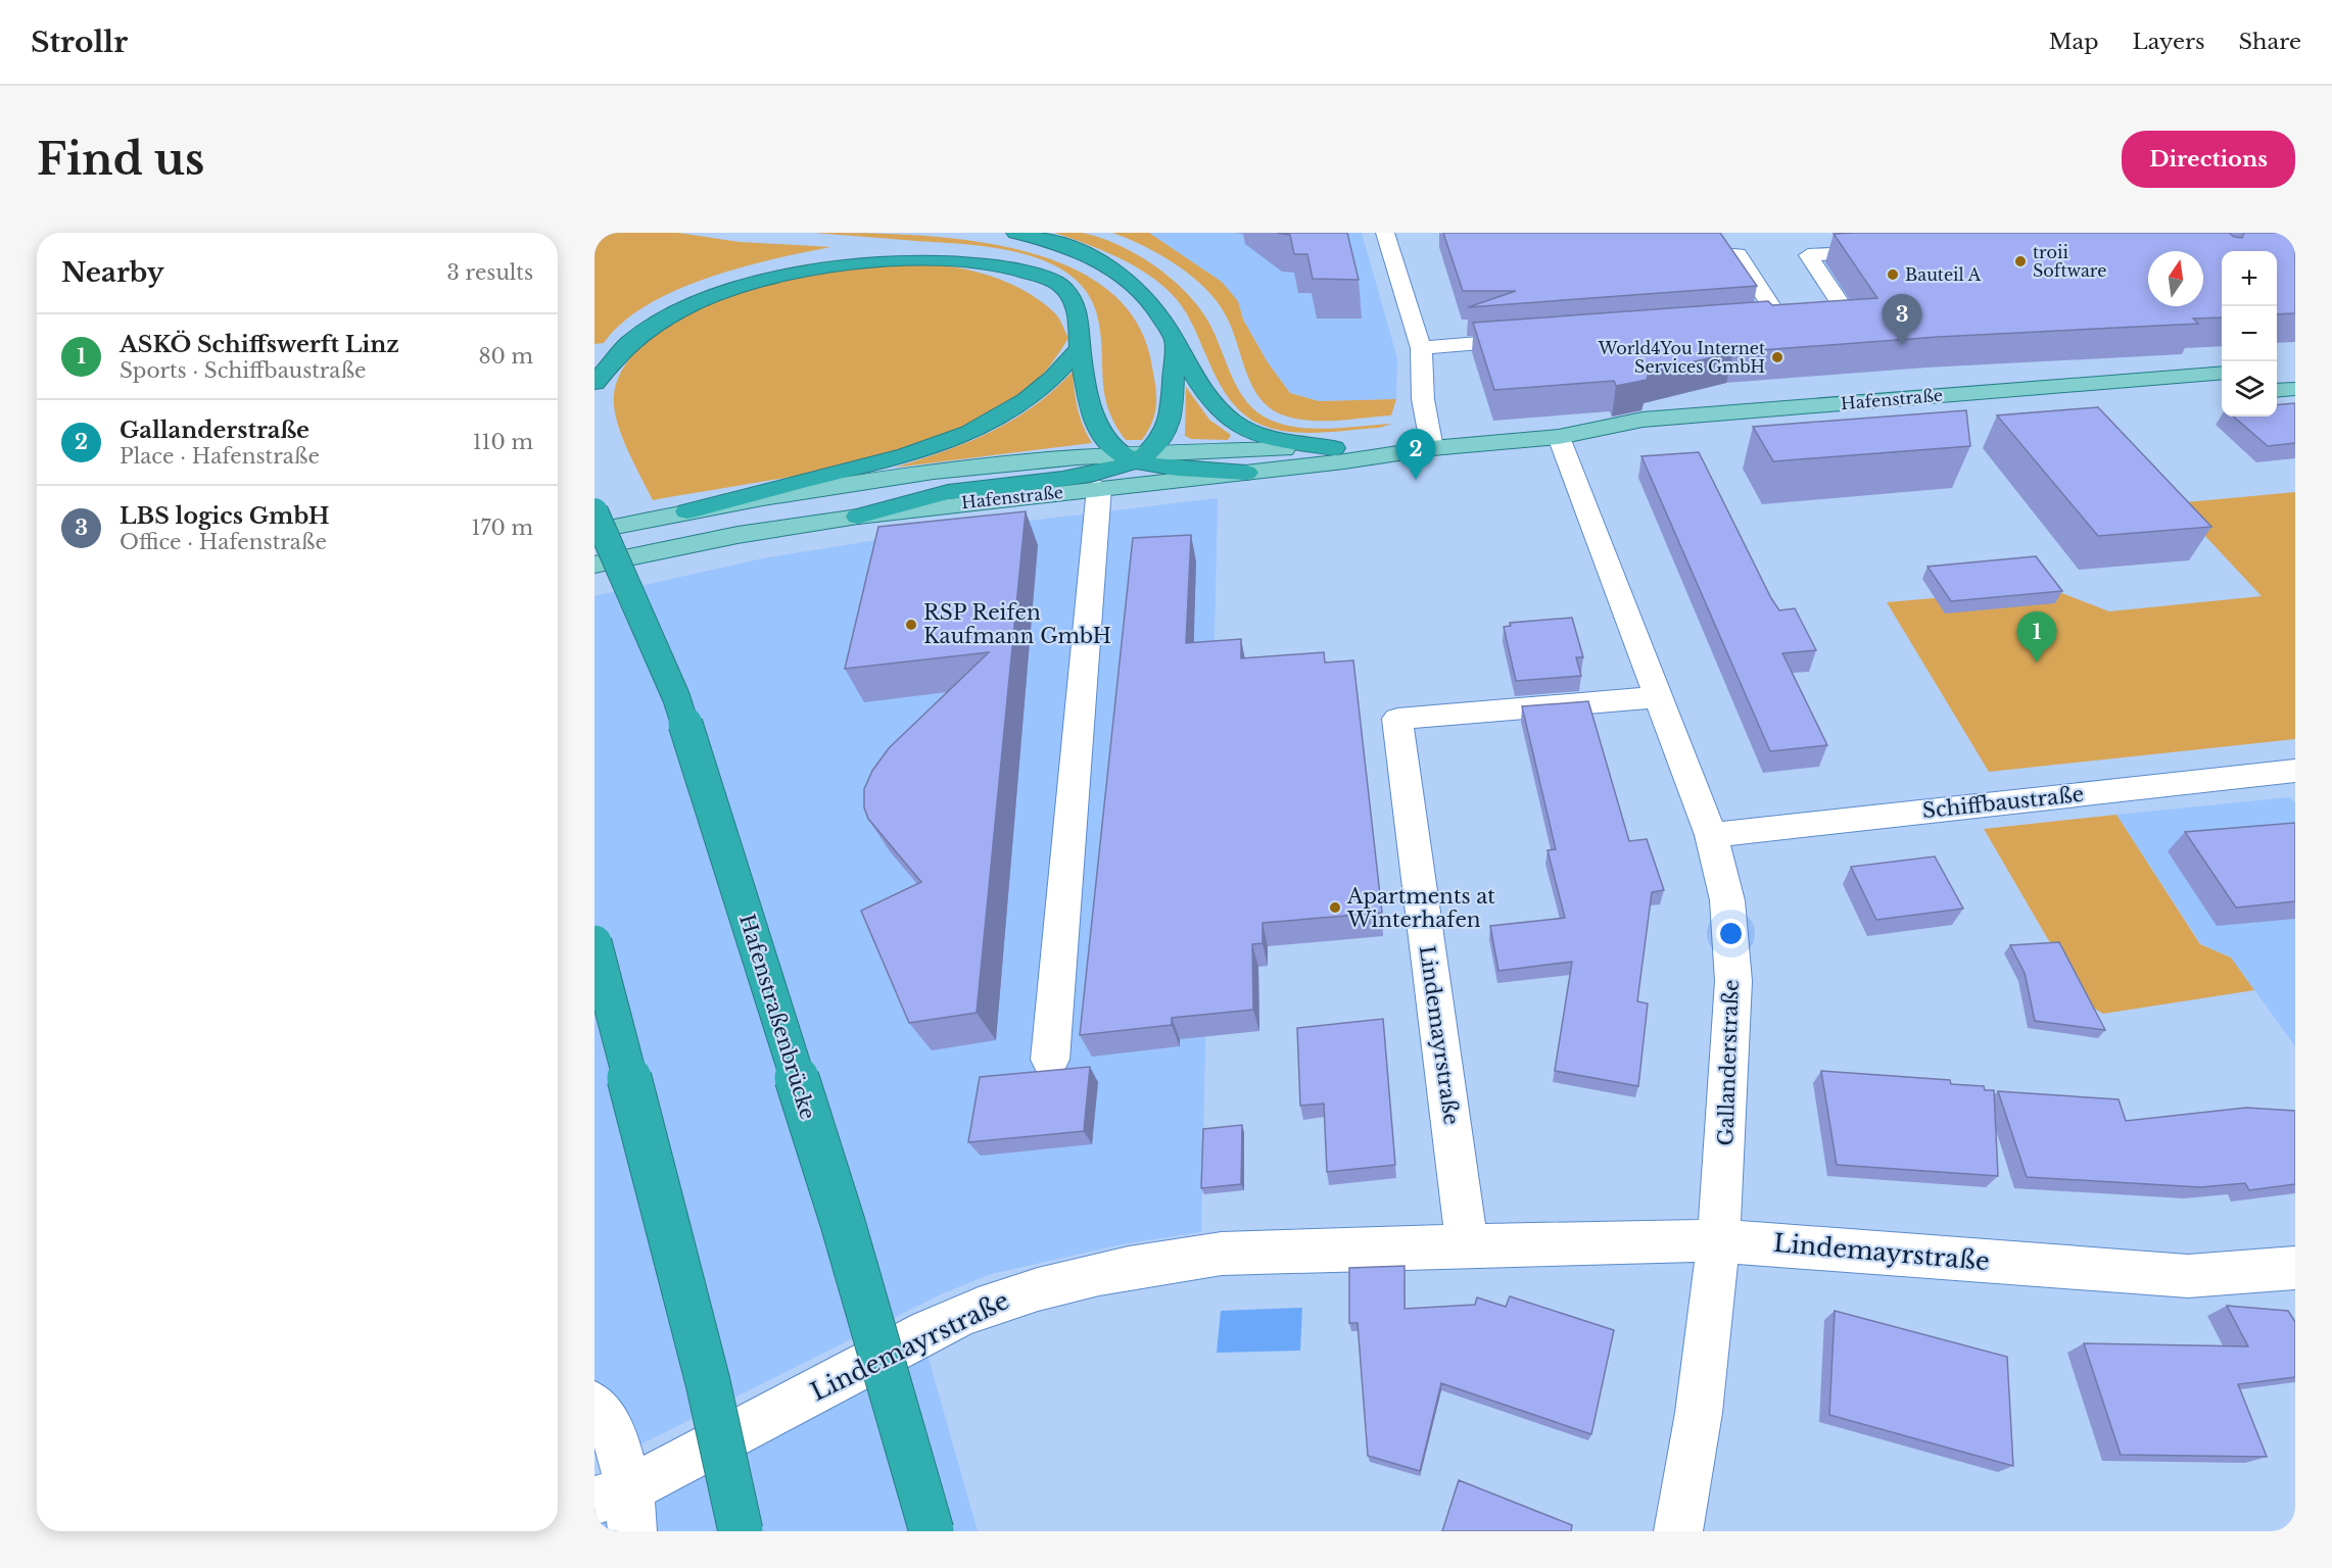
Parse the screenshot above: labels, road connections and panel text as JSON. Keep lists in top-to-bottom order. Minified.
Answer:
{"streets":{"highway":["Hafenstraßenbrücke"],"main road":["Hafenstraße"],"street":["Schiffbaustraße","Lindemayrstraße","Gallanderstraße"]},"crossings":[["Hafenstraße","Gallanderstraße"],["Schiffbaustraße","Gallanderstraße"],["Lindemayrstraße","Gallanderstraße"]],"places":["troii Software","Bauteil A","World4You Internet Services GmbH","RSP Reifen Kaufmann GmbH","Apartments at Winterhafen"],"north":"top","page":{"header":"Strollr","nav":["Map","Layers","Share"],"buttons":"Directions","title":"Find us","heading":["Nearby","3 results"],"map_buttons":["+","−"],"pins":["3","2","1"],"list":[{"mark":"1","name":"ASKÖ Schiffswerft Linz","note":"Sports · Schiffbaustraße","value":"80 m"},{"mark":"2","name":"Gallanderstraße","note":"Place · Hafenstraße","value":"110 m"},{"mark":"3","name":"LBS logics GmbH","note":"Office · Hafenstraße","value":"170 m"}]}}
